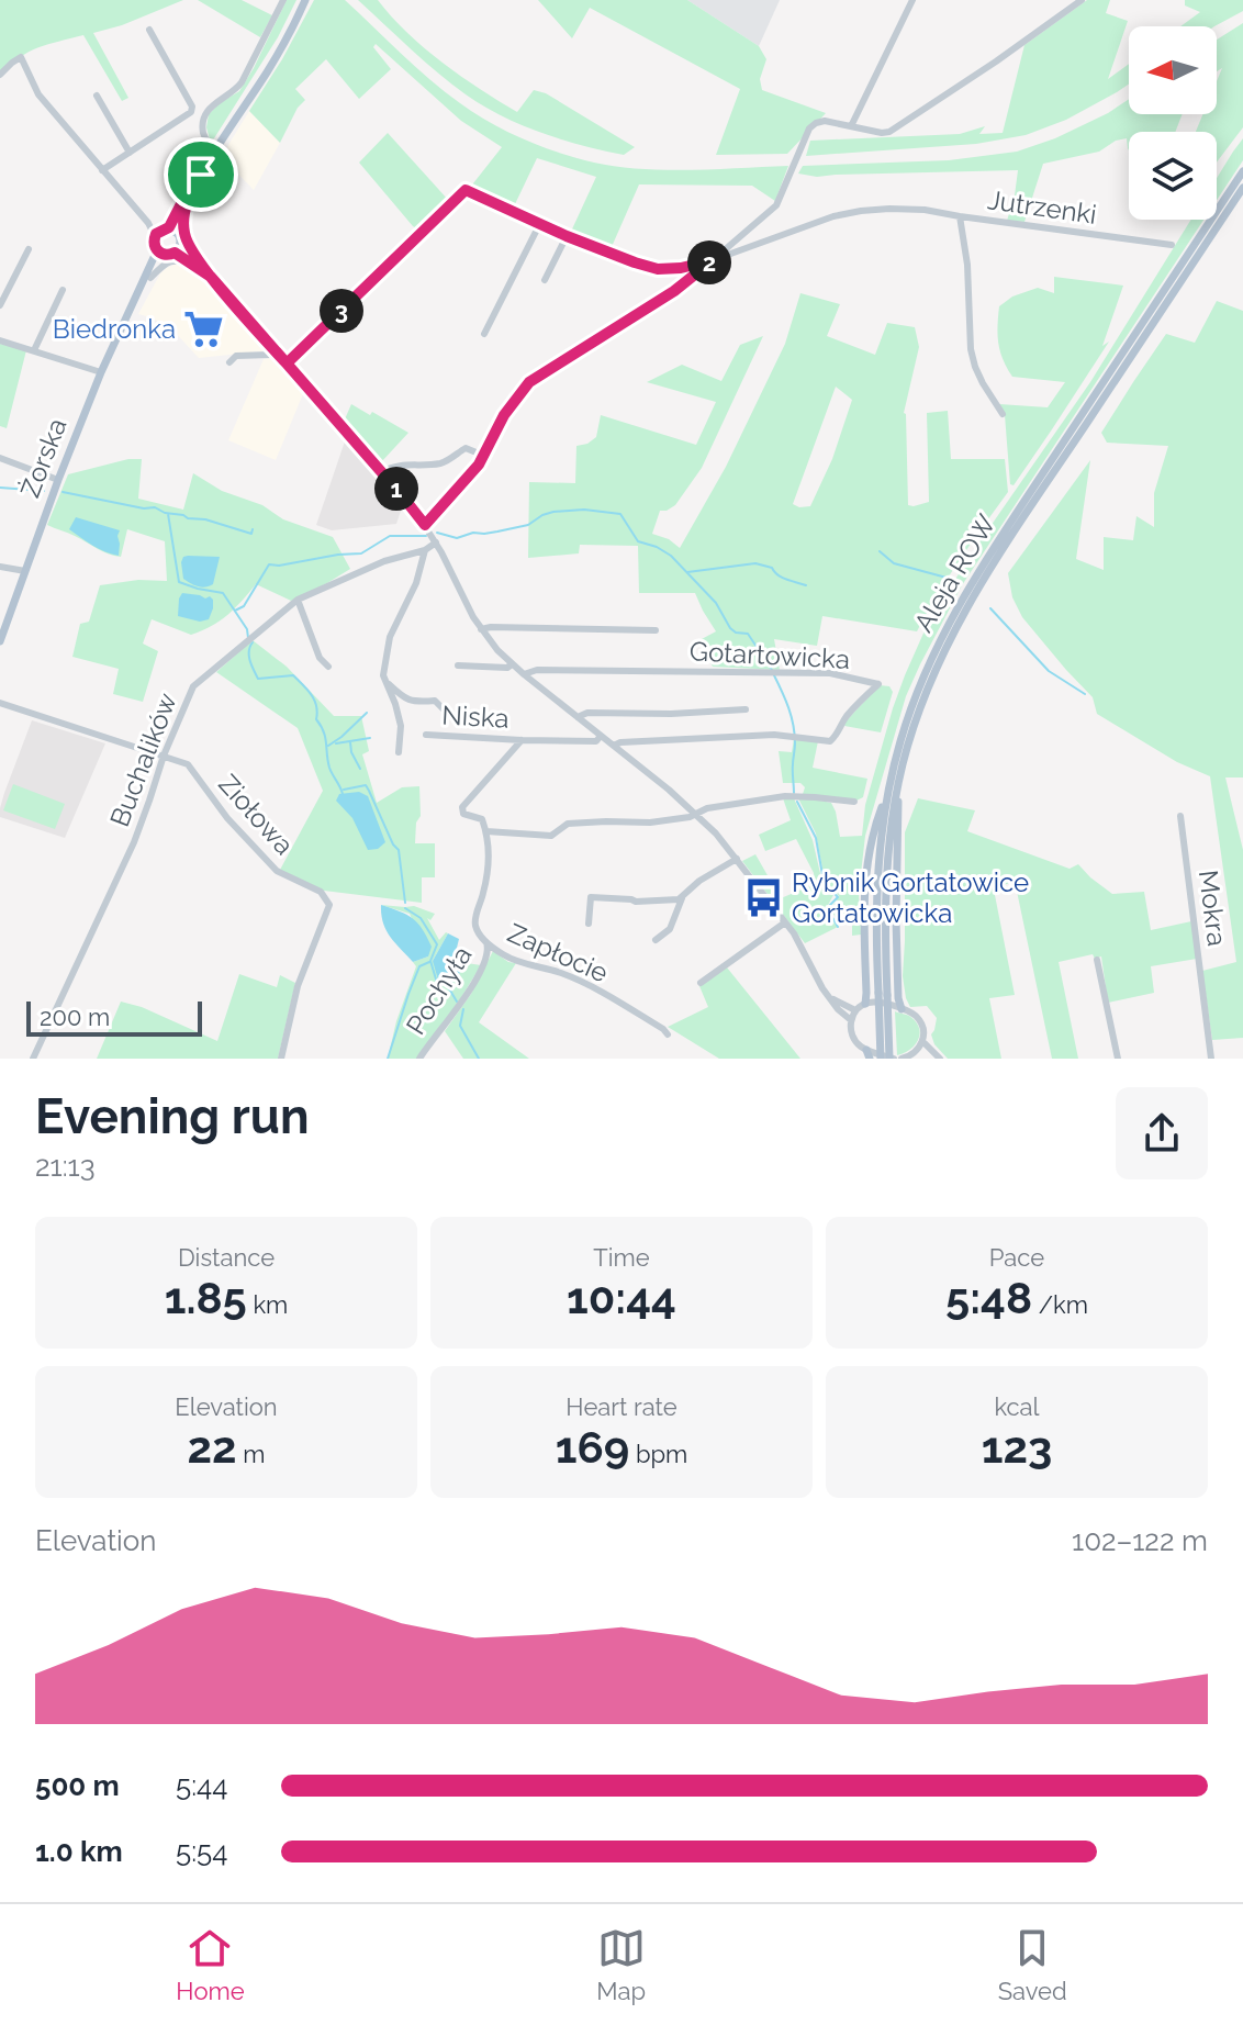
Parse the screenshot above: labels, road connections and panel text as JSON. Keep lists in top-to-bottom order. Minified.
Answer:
{"streets":{"main road":["Żorska","Aleja ROW"],"street":["Jutrzenki","Gotartowicka","Niska","Buchalików","Ziołowa","Mokra","Zapłocie","Pochyła"]},"crossings":[["Buchalików","Ziołowa"],["Zapłocie","Pochyła"]],"places":{"supermarket":["Biedronka"],"bus stop":["Rybnik Gortatowice Gortatowicka"]},"scale_bar":"200 m","north":"left","page":{"pins":["2","3","1"],"scale":"200 m","heading":["Evening run","21:13"],"stats":[["Distance","1.85 km"],["Time","10:44"],["Pace","5:48 /km"],["Elevation","22 m"],["Heart rate","169 bpm"],["kcal","123"]],"chart":["Elevation","102–122 m"],"list":[{"name":"500 m","note":"5:44"},{"name":"1.0 km","note":"5:54"}],"tabs":["Home","Map","Saved"]}}
